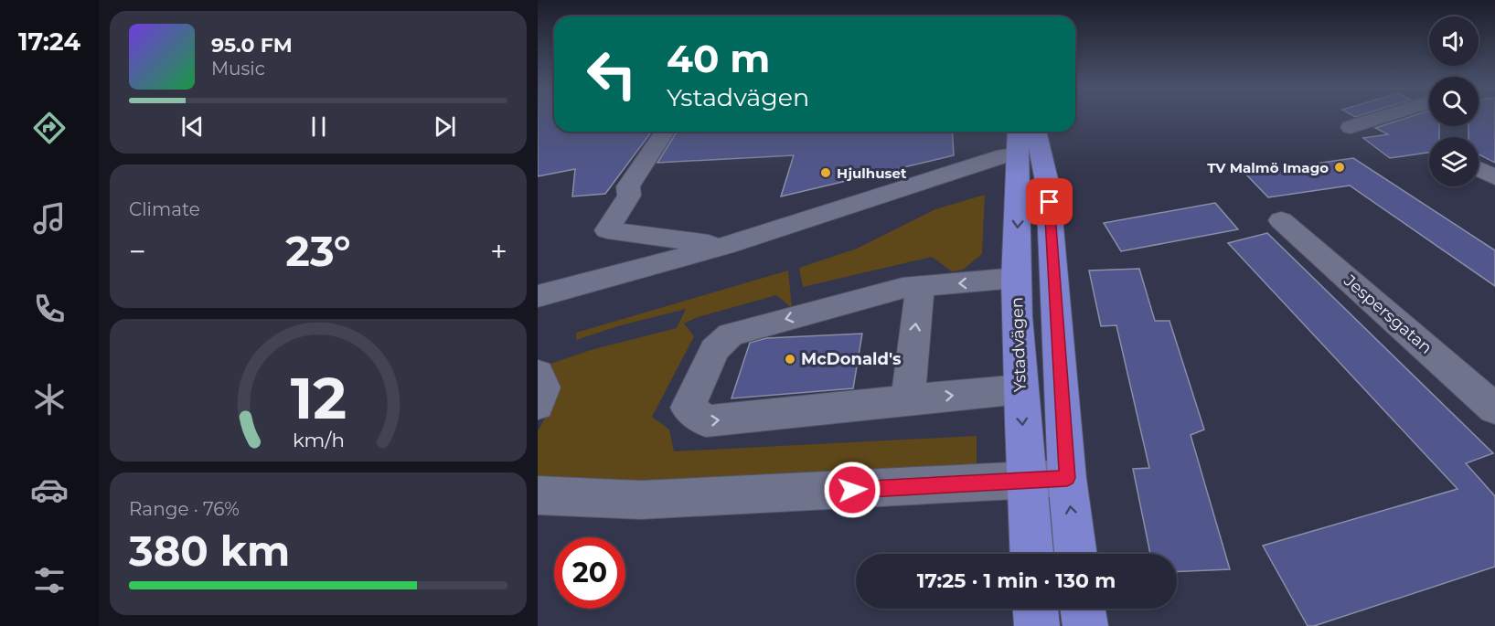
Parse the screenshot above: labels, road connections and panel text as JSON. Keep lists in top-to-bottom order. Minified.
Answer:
{"streets":{"main road":["Ystadvägen"],"street":["Jespersgatan"]},"places":["TV Malmö Imago","Hjulhuset","McDonald's"],"page":{"tabs":"17:24","turn":["40 m","Ystadvägen"],"song":["95.0 FM","Music"],"tile":["Climate",["Range · 76%","380 km"]],"heat":["−","23°","+"],"limit":"20","trip":"17:25 · 1 min · 130 m","gauge":["12","km/h"]}}
